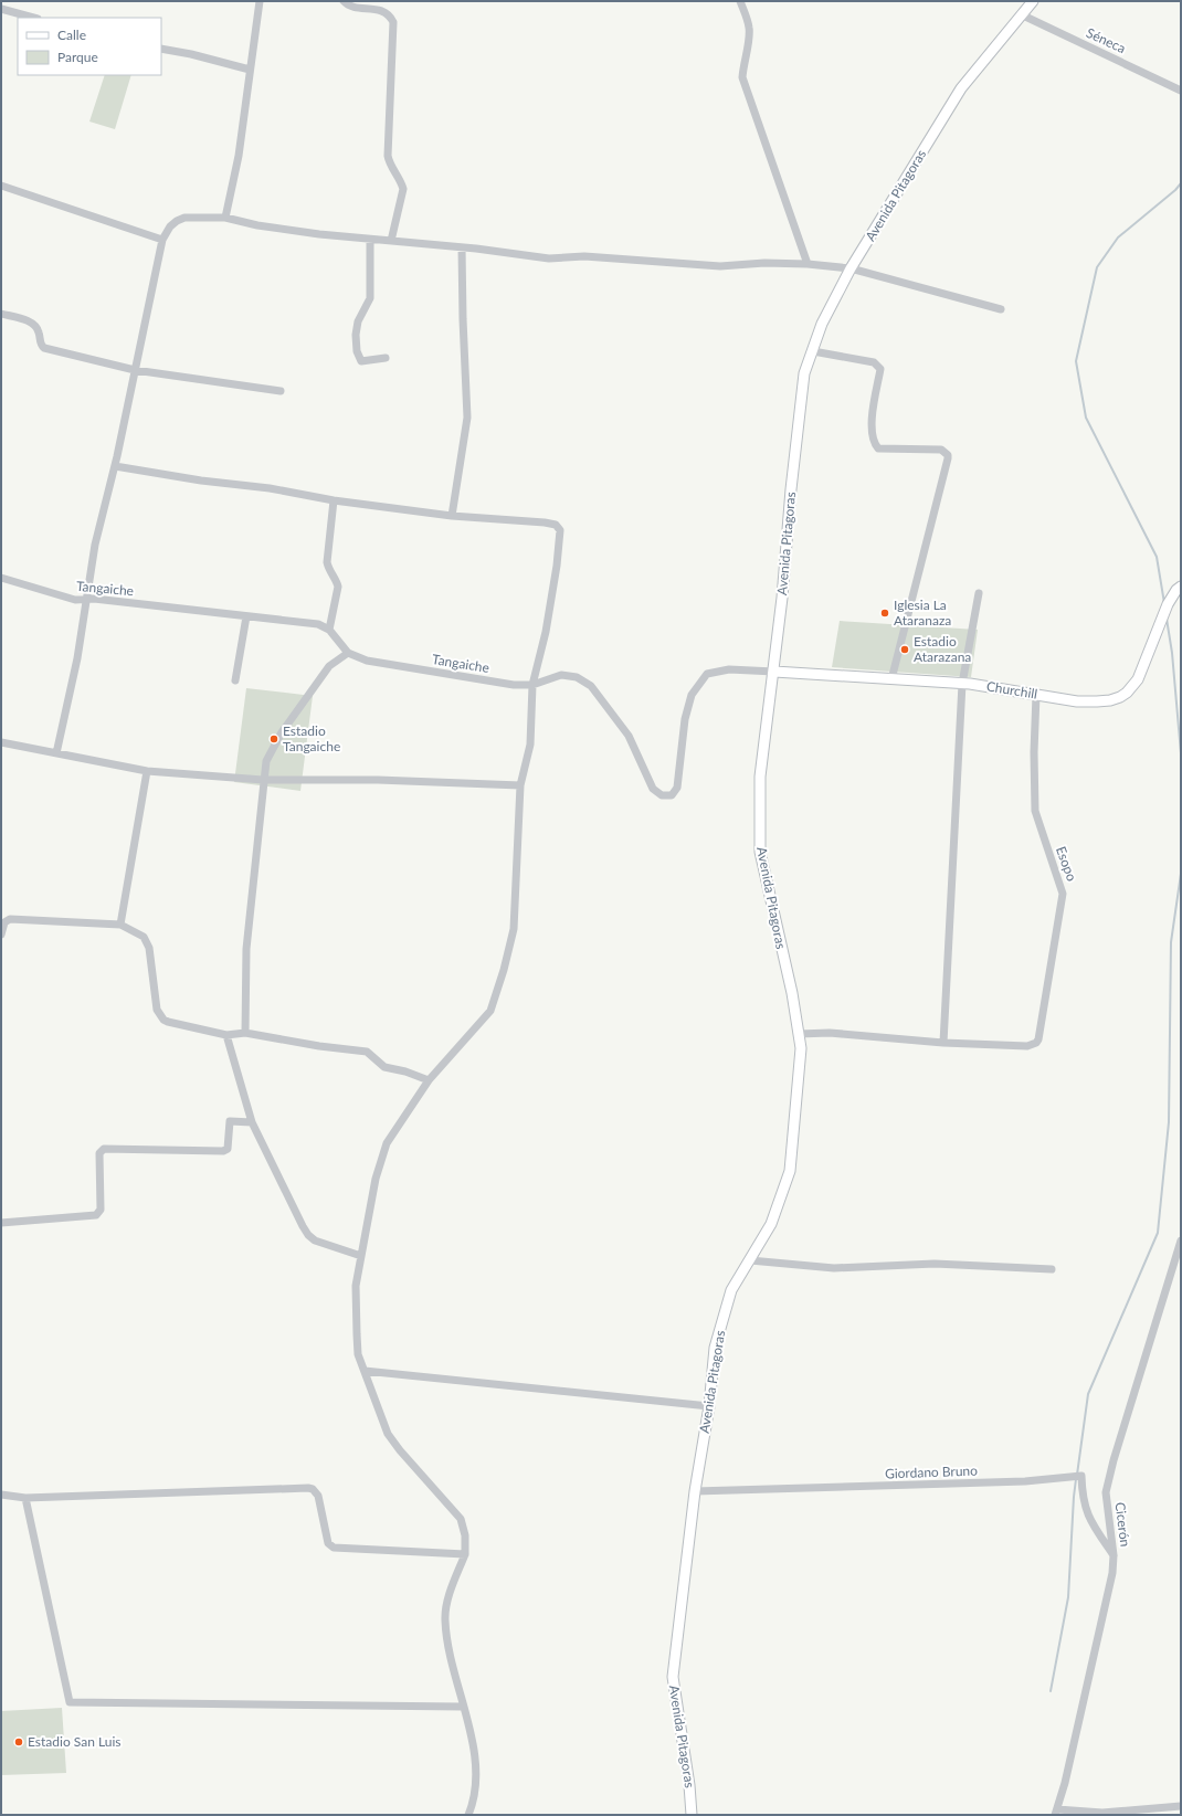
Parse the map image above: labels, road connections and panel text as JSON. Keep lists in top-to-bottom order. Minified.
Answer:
{"streets":{"main road":["Avenida Pitagoras","Churchill"],"street":["Séneca","Tangaiche","Esopo","Giordano Bruno","Cicerón"]},"crossings":[["Séneca","Avenida Pitagoras"],["Avenida Pitagoras","Tangaiche"],["Avenida Pitagoras","Churchill"],["Avenida Pitagoras","Giordano Bruno"],["Tangaiche","Churchill"],["Churchill","Esopo"],["Giordano Bruno","Cicerón"]],"places":["Iglesia La Ataranaza","Estadio Atarazana","Estadio Tangaiche","Estadio San Luis"],"legend":["Calle","Parque"]}
